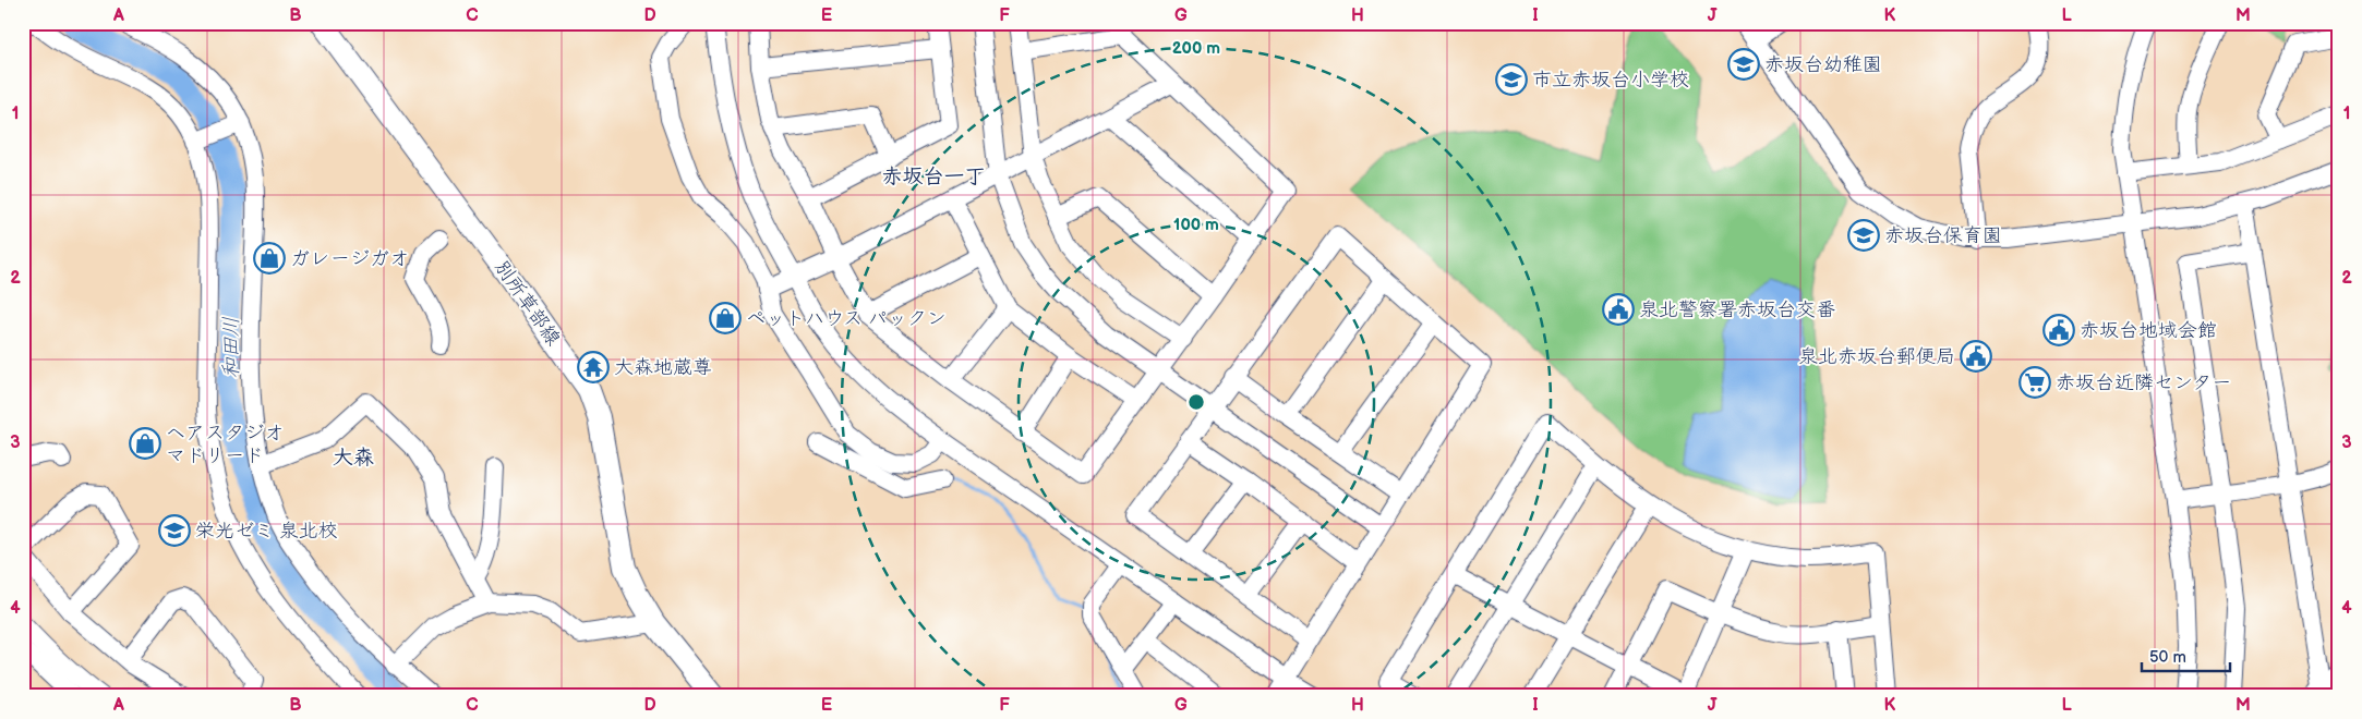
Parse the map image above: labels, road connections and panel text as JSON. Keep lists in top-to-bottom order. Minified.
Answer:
{"streets":{"main road":["別所草部線"]},"districts":["赤坂台一丁","大森"],"water":["和田川"],"places":{"school or university":["赤坂台幼稚園","市立赤坂台小学校","赤坂台保育園","栄光ゼミ 泉北校"],"shop":["ガレージガオ","ペットハウス パックン","ヘアスタジオ マドリード"],"public building":["泉北警察署赤坂台交番","赤坂台地域会館","泉北赤坂台郵便局"],"temple":["大森地蔵尊"],"supermarket":["赤坂台近隣センター"]},"scale_bar":"50 m","grid":{"columns":["A","B","C","D","E","F","G","H","I","J","K","L","M"],"rows":["1","2","3","4"]},"rings":["200 m","100 m"]}
